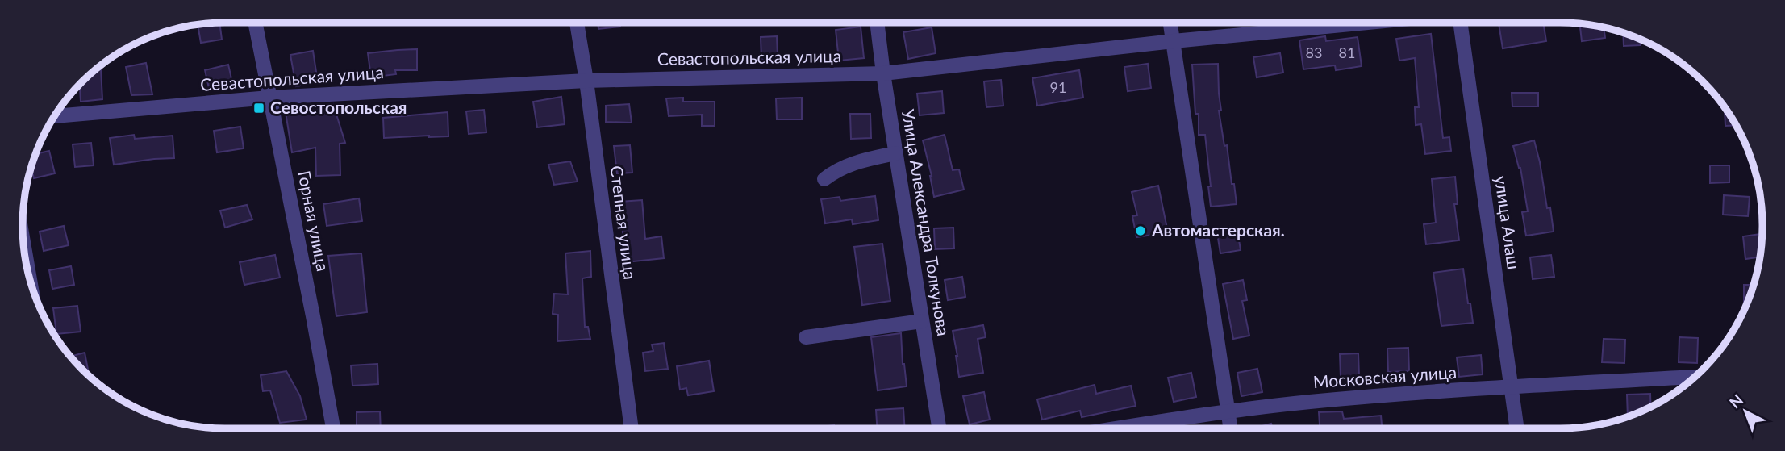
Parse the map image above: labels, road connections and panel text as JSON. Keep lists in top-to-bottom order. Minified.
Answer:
{"streets":{"street":["Севастопольская улица","Горная улица","Степная улица","Улица Александра Толкунова","улица Алаш","Московская улица"]},"crossings":[["Севастопольская улица","Горная улица"],["Севастопольская улица","Степная улица"],["Севастопольская улица","Улица Александра Толкунова"],["улица Алаш","Московская улица"]],"places":{"transit":["Севостопольская"],"other":["Автомастерская."]},"house_numbers":["83","81","91"],"north":"top left"}
